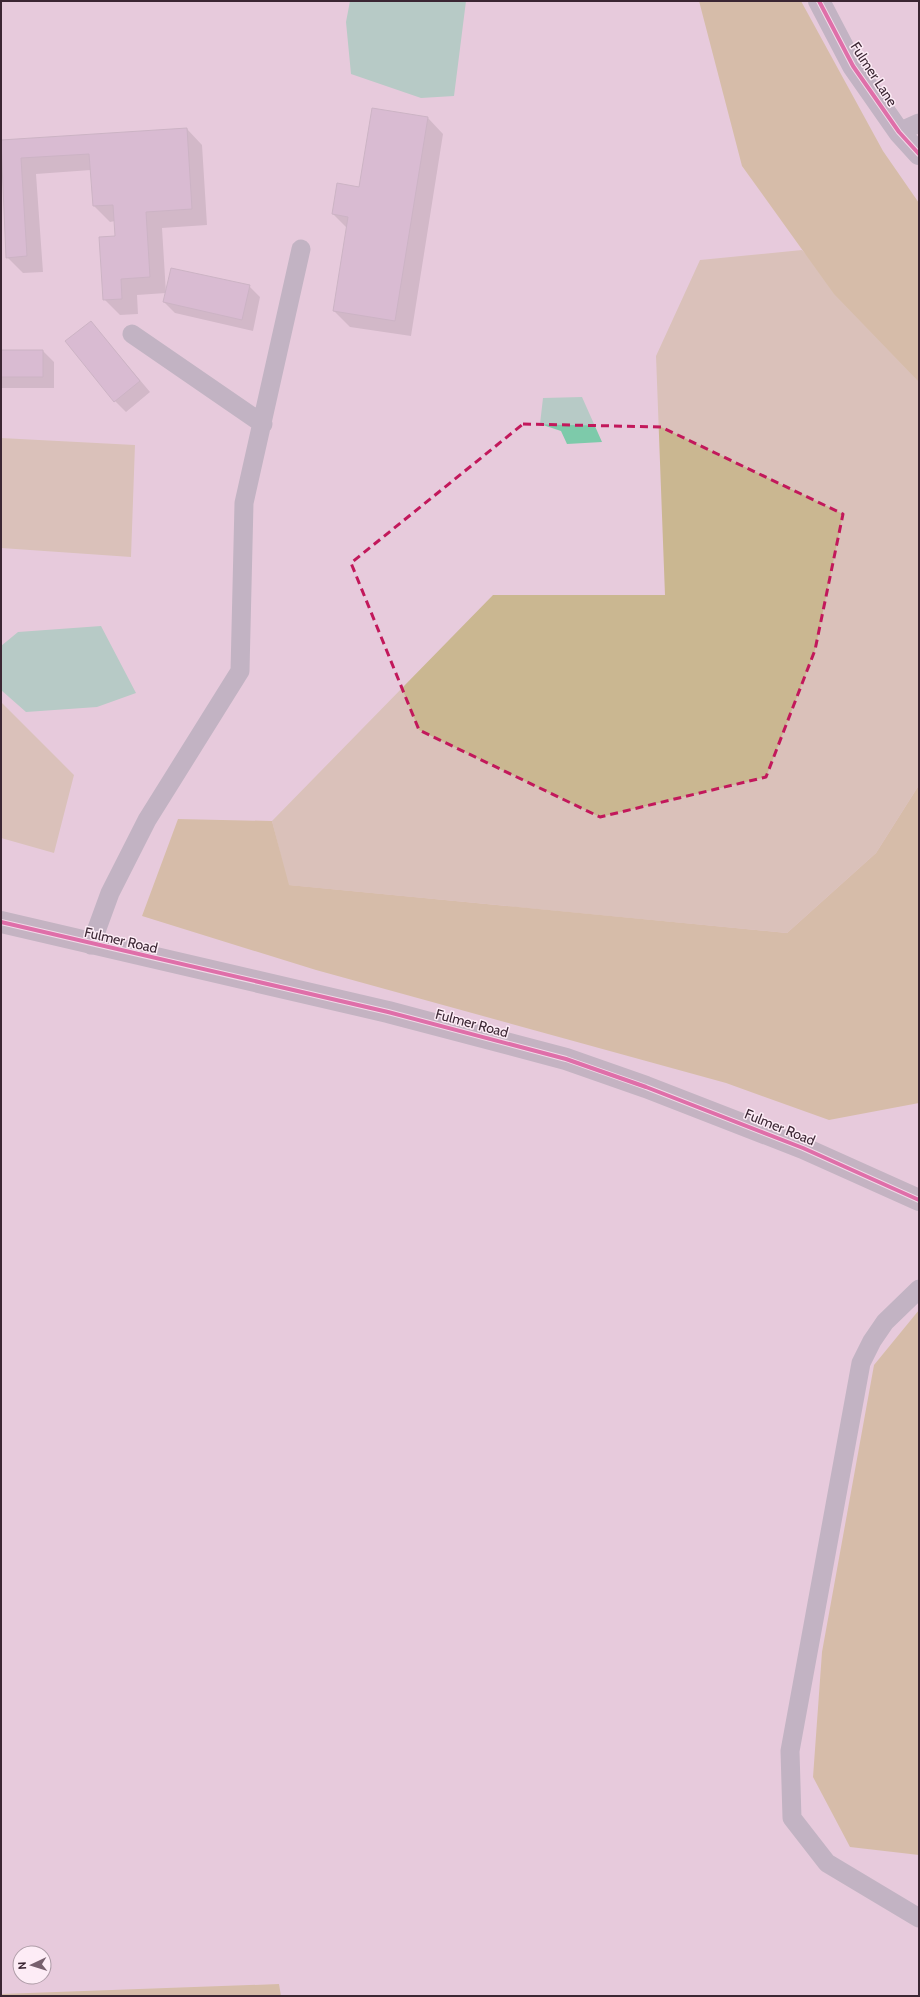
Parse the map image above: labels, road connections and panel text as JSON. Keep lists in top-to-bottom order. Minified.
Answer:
{"streets":{"street":["Fulmer Lane","Fulmer Road"]},"north":"left"}
